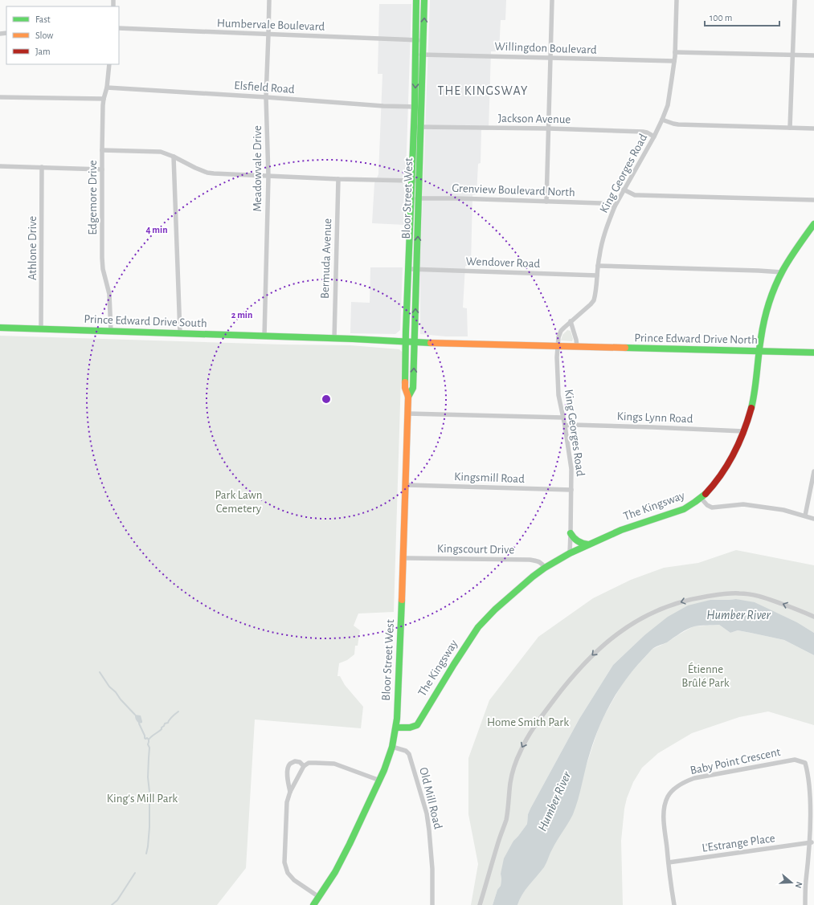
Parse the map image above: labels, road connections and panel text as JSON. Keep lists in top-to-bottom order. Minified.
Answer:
{"streets":{"street":["Humbervale Boulevard","Willingdon Boulevard","Elsfield Road","Jackson Avenue","Meadowvale Drive","King Georges Road","Grenview Boulevard North","Edgemore Drive","Bloor Street West","Athlone Drive","Bermuda Avenue","Wendover Road","Prince Edward Drive South","Prince Edward Drive North","Kings Lynn Road","Kingsmill Road","The Kingsway","Kingscourt Drive","Baby Point Crescent","Old Mill Road","L'Estrange Place"]},"crossings":[["Humbervale Boulevard","Meadowvale Drive"],["Humbervale Boulevard","Bloor Street West"],["Willingdon Boulevard","King Georges Road"],["Willingdon Boulevard","Bloor Street West"],["Elsfield Road","Meadowvale Drive"],["Elsfield Road","Edgemore Drive"],["Elsfield Road","Bloor Street West"],["Jackson Avenue","King Georges Road"],["Jackson Avenue","Bloor Street West"],["Meadowvale Drive","Prince Edward Drive South"],["King Georges Road","Grenview Boulevard North"],["King Georges Road","Wendover Road"],["King Georges Road","Prince Edward Drive North"],["King Georges Road","Kings Lynn Road"],["King Georges Road","Kingsmill Road"],["King Georges Road","The Kingsway"],["Grenview Boulevard North","Bloor Street West"],["Edgemore Drive","Prince Edward Drive South"],["Bloor Street West","Wendover Road"],["Bloor Street West","Prince Edward Drive South"],["Bloor Street West","Prince Edward Drive North"],["Bloor Street West","Kingsmill Road"],["Bloor Street West","The Kingsway"],["Bloor Street West","Kingscourt Drive"],["Bloor Street West","Old Mill Road"],["Athlone Drive","Prince Edward Drive South"],["Bermuda Avenue","Prince Edward Drive South"],["Prince Edward Drive South","Prince Edward Drive North"],["Prince Edward Drive North","The Kingsway"],["Kings Lynn Road","The Kingsway"],["The Kingsway","Kingscourt Drive"],["Baby Point Crescent","L'Estrange Place"]],"districts":["THE KINGSWAY"],"water":["Humber River"],"parks":["Park Lawn Cemetery","Étienne Brûlé Park","Home Smith Park","King's Mill Park"],"legend":["Fast","Slow","Jam"],"scale_bar":"100 m","north":"right","rings":["4 min","2 min"]}
